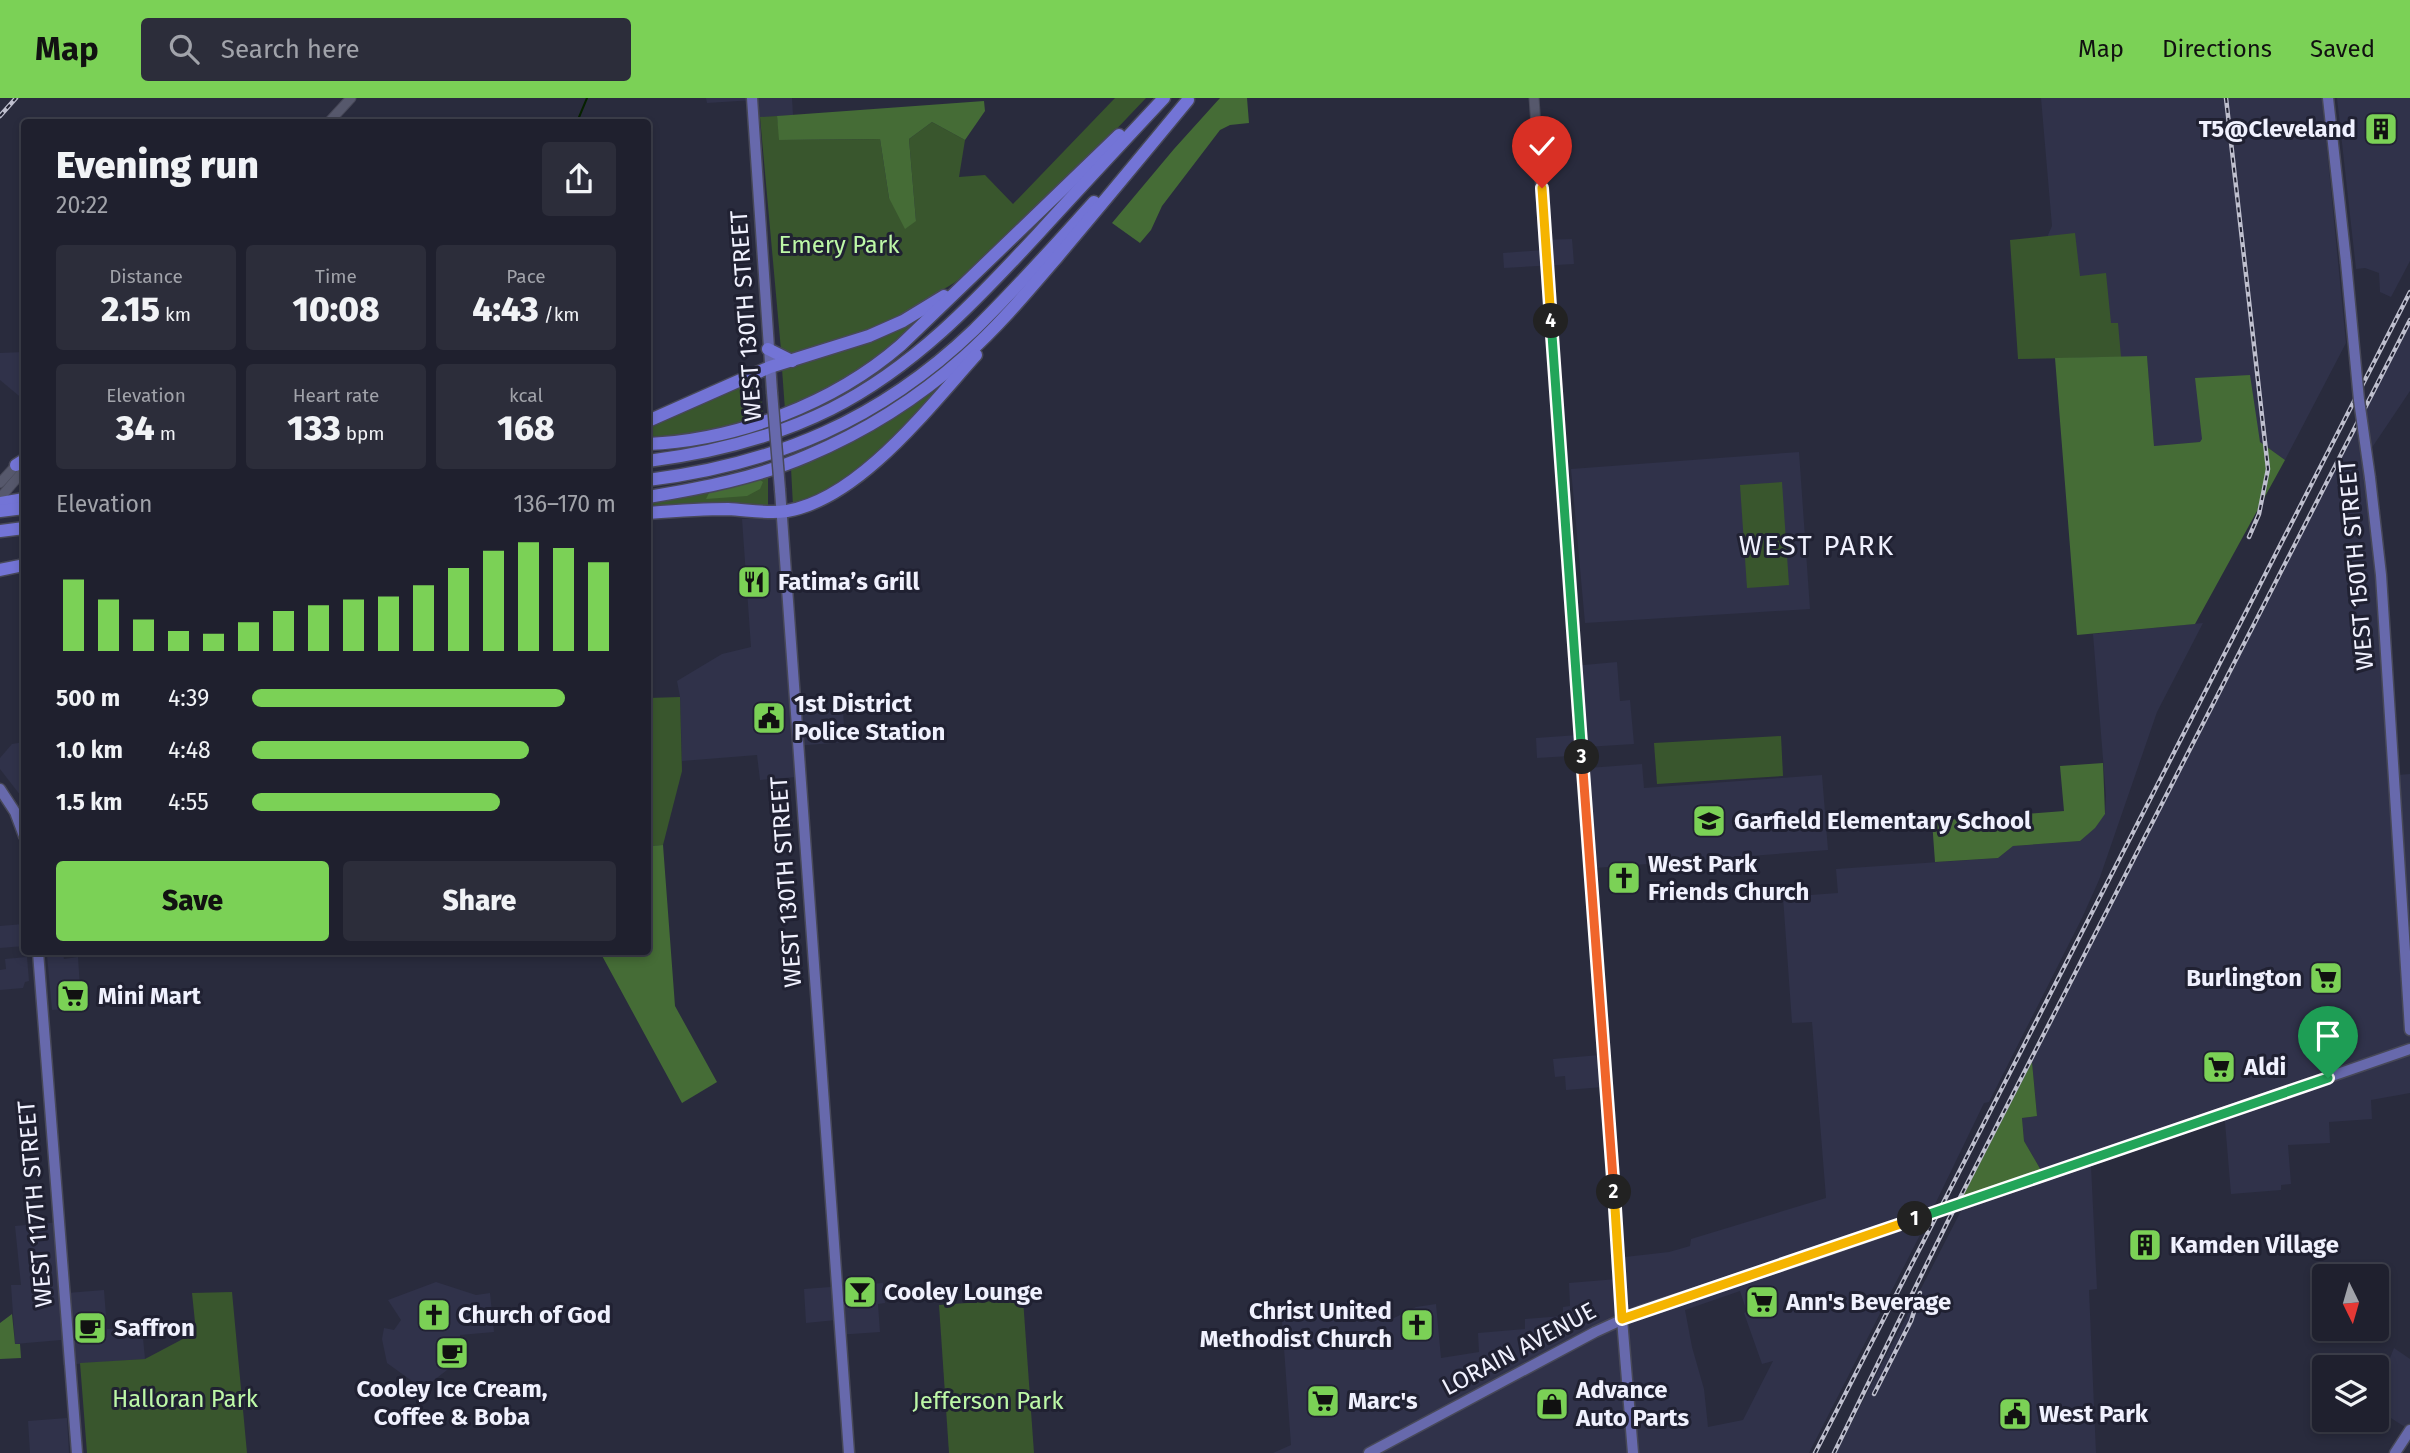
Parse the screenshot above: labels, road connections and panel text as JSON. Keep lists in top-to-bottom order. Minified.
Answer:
{"streets":{"main road":["WEST 130TH STREET","WEST 150TH STREET","WEST 117TH STREET","LORAIN AVENUE"]},"districts":["WEST PARK"],"parks":["Emery Park","Halloran Park","Jefferson Park"],"places":{"building":["T5@Cleveland","Kamden Village"],"restaurant":["Fatima’s Grill"],"public building":["1st District Police Station","West Park"],"school or university":["Garfield Elementary School"],"church":["West Park Friends Church","Church of God","Christ United Methodist Church"],"supermarket":["Burlington","Mini Mart","Aldi","Ann's Beverage","Marc's"],"bar":["Cooley Lounge"],"cafe":["Saffron","Cooley Ice Cream, Coffee & Boba"],"shop":["Advance Auto Parts"]},"north":"bottom","page":{"header":"Map","search":"Search here","nav":["Map","Directions","Saved"],"heading":["Evening run","20:22"],"stats":[["Distance","2.15 km"],["Time","10:08"],["Pace","4:43 /km"],["Elevation","34 m"],["Heart rate","133 bpm"],["kcal","168"]],"pins":["4","3","2","1"],"chart":["Elevation","136–170 m"],"list":[{"name":"500 m","note":"4:39"},{"name":"1.0 km","note":"4:48"},{"name":"1.5 km","note":"4:55"}],"buttons":["Save","Share"]}}
